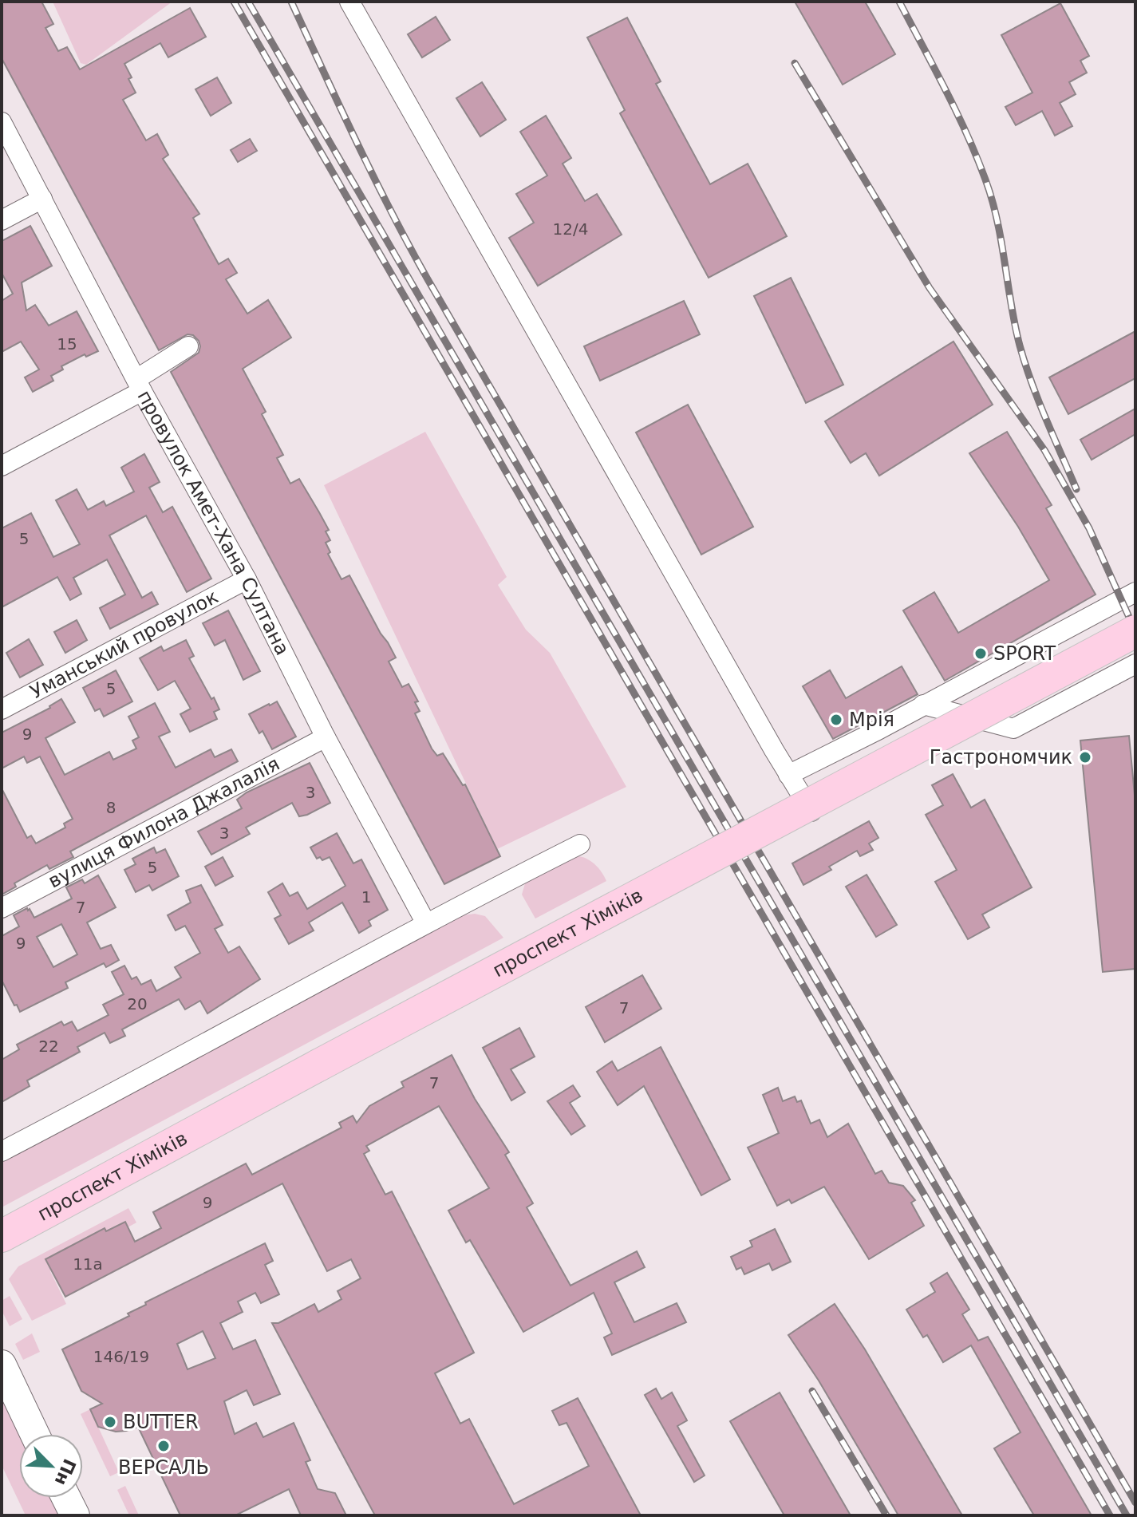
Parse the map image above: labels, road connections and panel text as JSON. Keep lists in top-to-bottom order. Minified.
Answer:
{"streets":{"main road":["проспект Хіміків"],"street":["провулок Амет-Хана Султана","Уманський провулок","вулиця Филона Джалалія"]},"crossings":[["провулок Амет-Хана Султана","Уманський провулок"],["провулок Амет-Хана Султана","вулиця Филона Джалалія"]],"places":["SPORT","Мрія","Гастрономчик","BUTTER","ВЕРСАЛЬ"],"house_numbers":["12/4","15","5","5","9","3","8","3","5","1","7","9","20","7","22","7","9","11а","146/19"],"north":"bottom right"}
